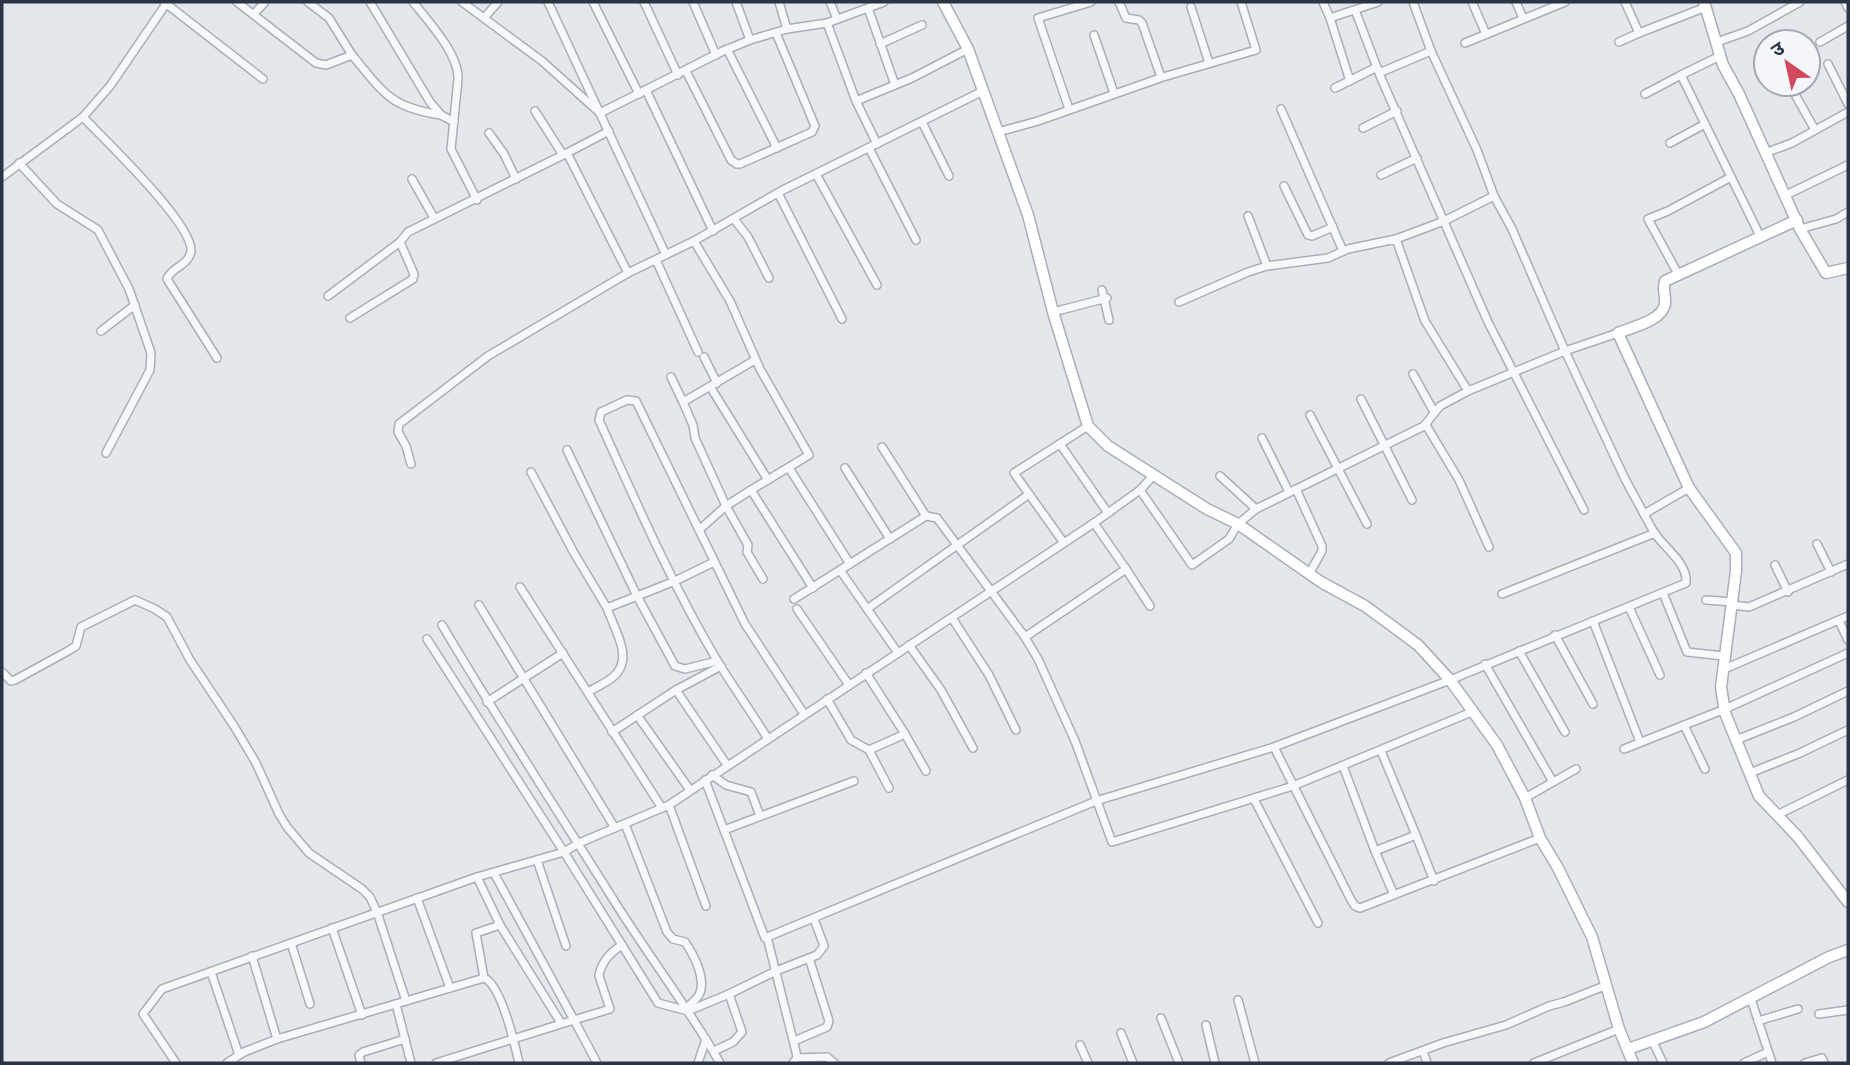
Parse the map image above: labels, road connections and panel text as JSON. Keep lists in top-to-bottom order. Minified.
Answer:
{"north":"top left"}
